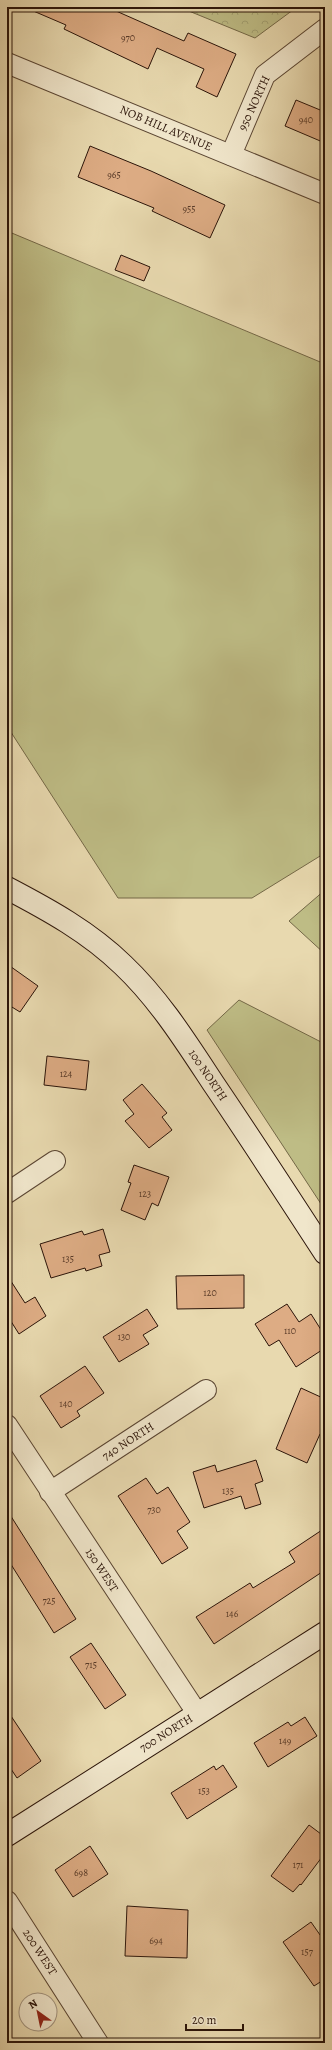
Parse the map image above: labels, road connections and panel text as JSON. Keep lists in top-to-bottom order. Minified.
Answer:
{"streets":{"street":["950 NORTH","NOB HILL AVENUE","100 NORTH","740 NORTH","150 WEST","700 NORTH","200 WEST"]},"crossings":[["950 NORTH","NOB HILL AVENUE"],["740 NORTH","150 WEST"],["150 WEST","700 NORTH"]],"house_numbers":["970","940","965","955","124","123","135","120","110","130","140","135","730","725","146","715","149","153","171","698","694","157"],"scale_bar":"20 m","north":"top left"}
